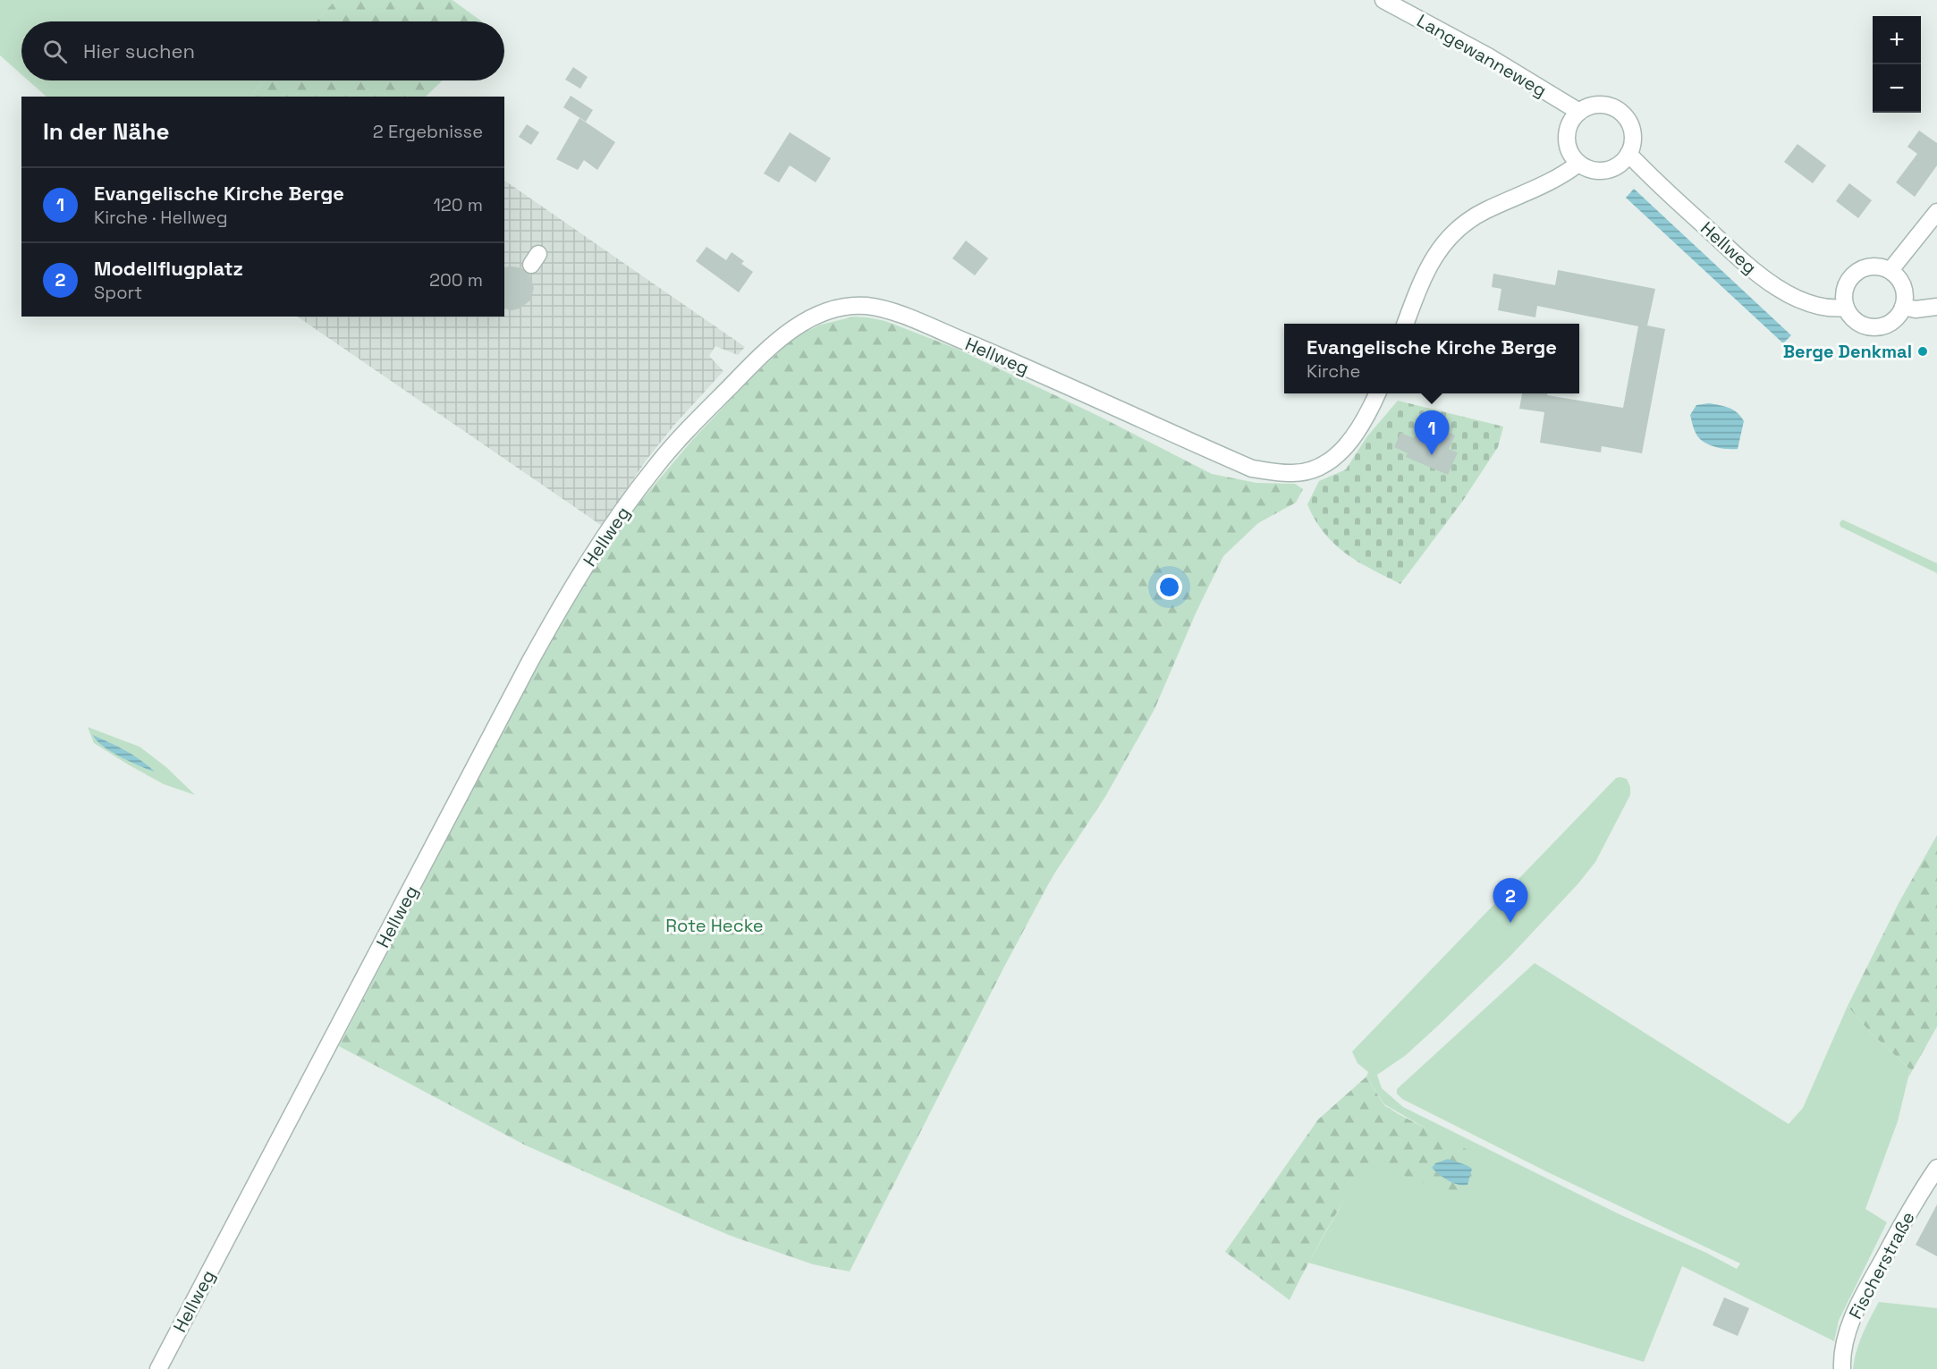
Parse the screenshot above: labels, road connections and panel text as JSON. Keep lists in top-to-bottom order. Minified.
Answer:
{"streets":{"street":["Langewanneweg","Hellweg","Fischerstraße"]},"crossings":[["Langewanneweg","Hellweg"]],"parks":["Rote Hecke"],"places":["Berge Denkmal"],"page":{"map_buttons":["+","−"],"search":"Hier suchen","heading":["In der Nähe","2 Ergebnisse"],"list":[{"mark":"1","name":"Evangelische Kirche Berge","note":"Kirche · Hellweg","value":"120 m"},{"mark":"2","name":"Modellflugplatz","note":"Sport","value":"200 m"}],"popup":["Evangelische Kirche Berge","Kirche"],"pins":["1","2"]}}
